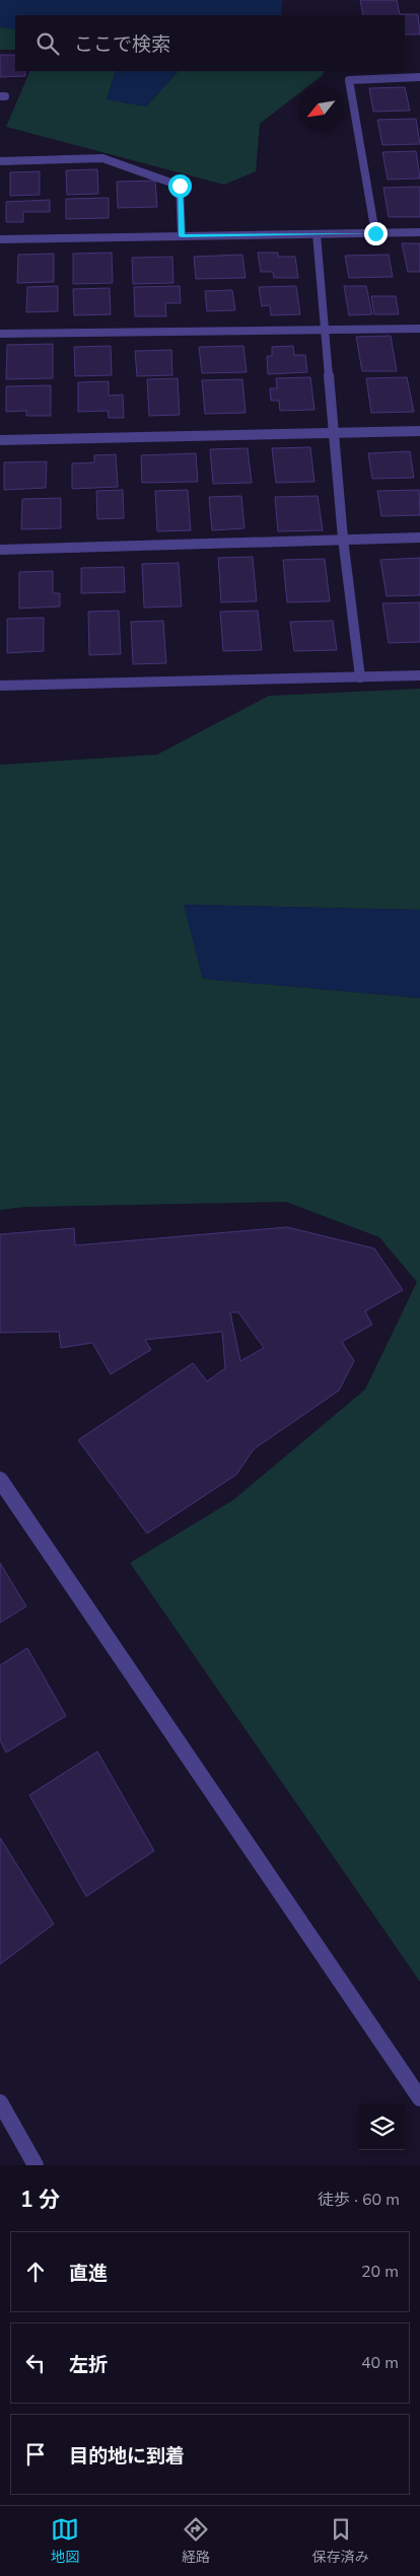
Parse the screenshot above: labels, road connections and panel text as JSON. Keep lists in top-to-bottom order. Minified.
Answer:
{"north":"bottom left","page":{"search":"ここで検索","heading":["1 分","徒歩 · 60 m"],"list":[["直進","20 m"],["左折","40 m"],"目的地に到着"],"nav":["地図","経路","保存済み"]}}
